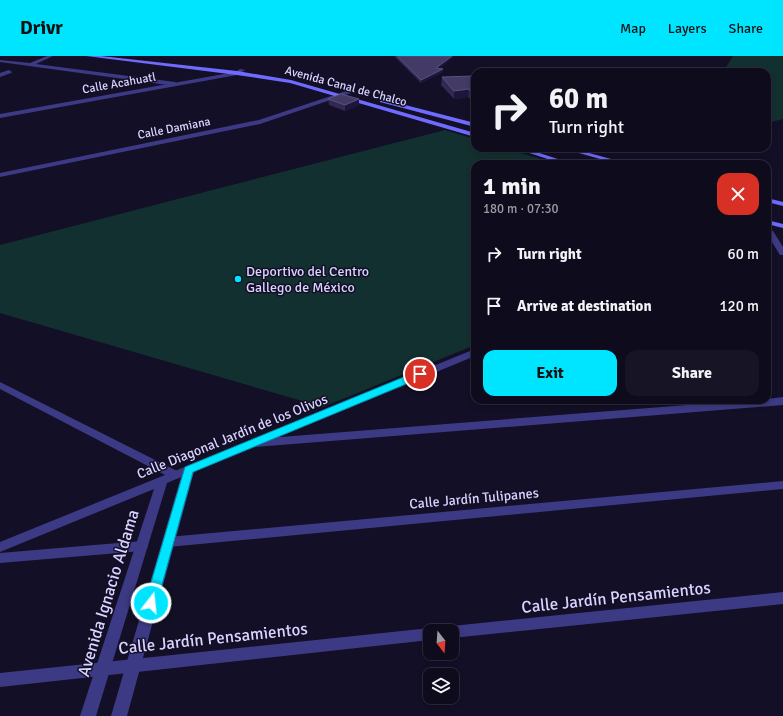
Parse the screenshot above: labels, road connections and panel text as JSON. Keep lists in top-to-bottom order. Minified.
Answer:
{"streets":{"main road":["Avenida Canal de Chalco"],"street":["Calle Acahuatl","Calle Damiana","Calle Diagonal Jardín de los Olivos","Calle Jardín Tulipanes","Avenida Ignacio Aldama","Calle Jardín Pensamientos"]},"crossings":[["Calle Acahuatl","Avenida Canal de Chalco"],["Avenida Canal de Chalco","Calle Damiana"],["Calle Diagonal Jardín de los Olivos","Avenida Ignacio Aldama"],["Avenida Ignacio Aldama","Calle Jardín Pensamientos"]],"places":["Deportivo del Centro Gallego de México"],"north":"bottom","page":{"header":"Drivr","nav":["Map","Layers","Share"],"turn":["60 m","Turn right"],"heading":["1 min","180 m · 07:30"],"list":[{"name":"Turn right","value":"60 m"},{"name":"Arrive at destination","value":"120 m"}],"buttons":["Exit","Share"]}}
